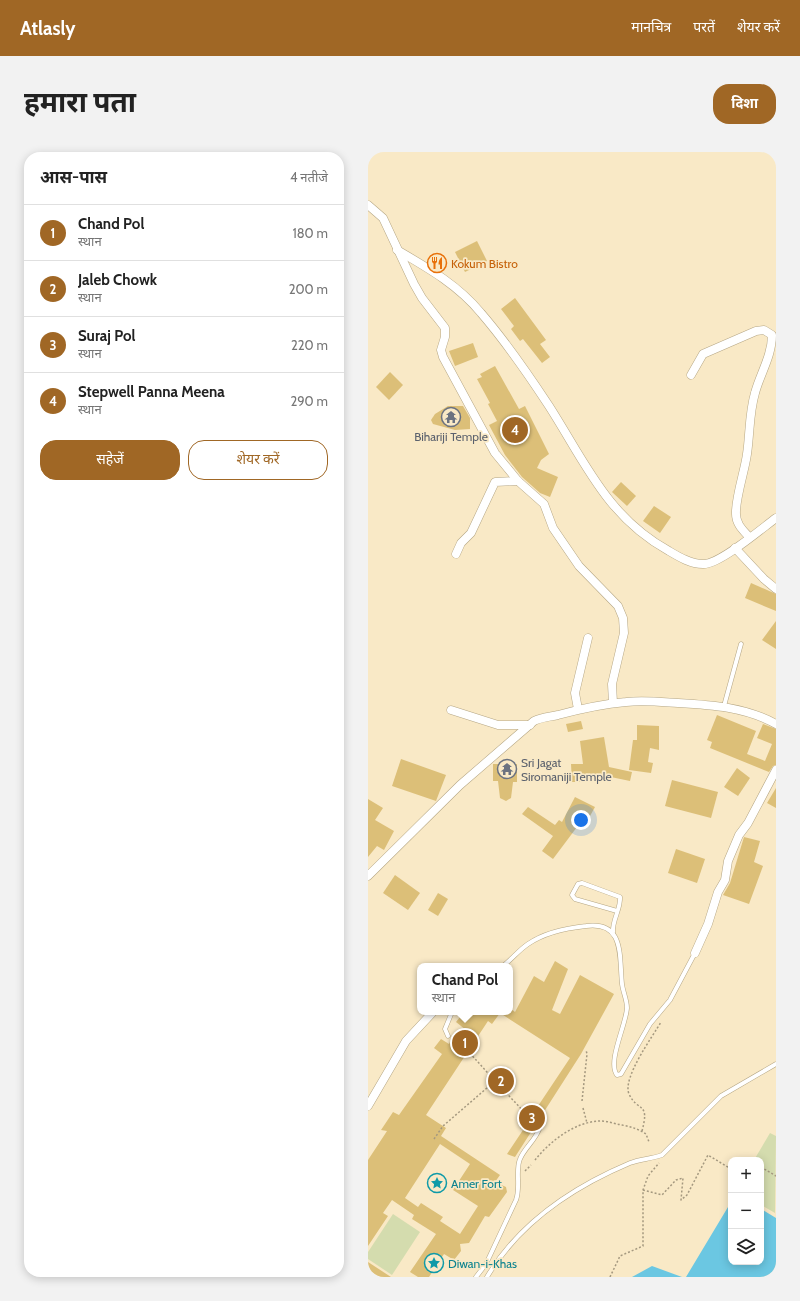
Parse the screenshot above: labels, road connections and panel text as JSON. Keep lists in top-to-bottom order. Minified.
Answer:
{"places":{"restaurant":["Kokum Bistro"],"temple":["Bihariji Temple","Sri Jagat Siromaniji Temple"],"place":["Amer Fort","Diwan-i-Khas"]},"page":{"header":"Atlasly","nav":["मानचित्र","परतें","शेयर करें"],"buttons":["दिशा",["सहेजें","शेयर करें"]],"title":"हमारा पता","heading":["आस-पास","4 नतीजे"],"list":[{"mark":"1","name":"Chand Pol","note":"स्थान","value":"180 m"},{"mark":"2","name":"Jaleb Chowk","note":"स्थान","value":"200 m"},{"mark":"3","name":"Suraj Pol","note":"स्थान","value":"220 m"},{"mark":"4","name":"Stepwell Panna Meena","note":"स्थान","value":"290 m"}],"pins":["4","1","2","3"],"popup":["Chand Pol","स्थान"],"map_buttons":["+","−"]}}
